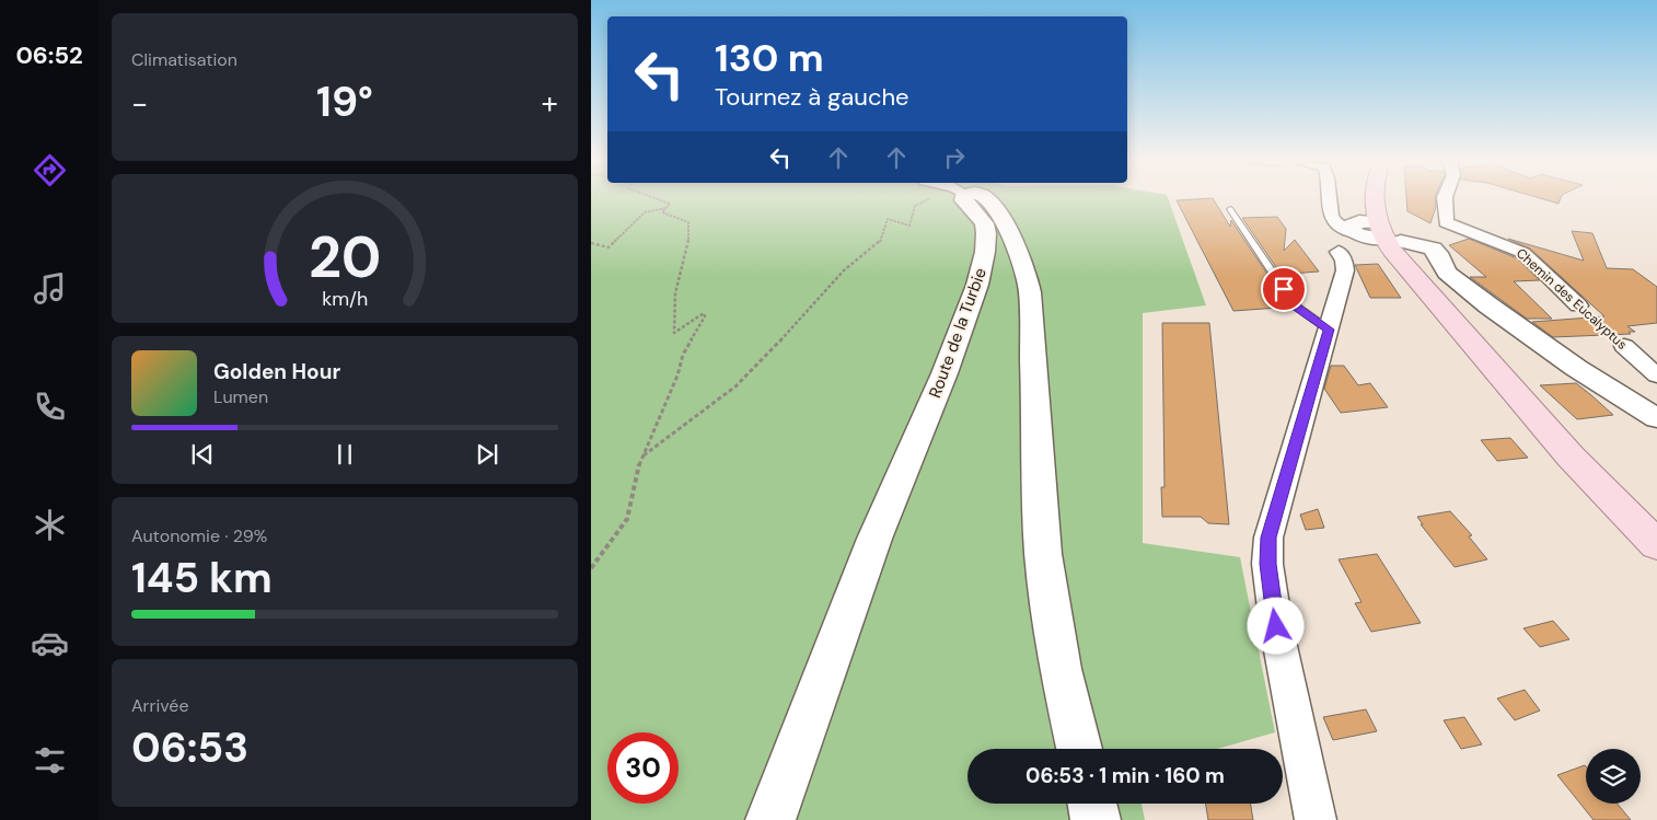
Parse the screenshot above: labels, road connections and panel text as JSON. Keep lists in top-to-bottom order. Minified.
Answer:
{"streets":{"street":["Chemin des Eucalyptus","Route de la Turbie"]},"page":{"tabs":"06:52","tile":["Climatisation",["Autonomie · 29%","145 km"],["Arrivée","06:53"]],"turn":["130 m","Tournez à gauche"],"heat":["−","19°","+"],"song":["Golden Hour","Lumen"],"limit":"30","trip":"06:53 · 1 min · 160 m","gauge":["20","km/h"]}}
